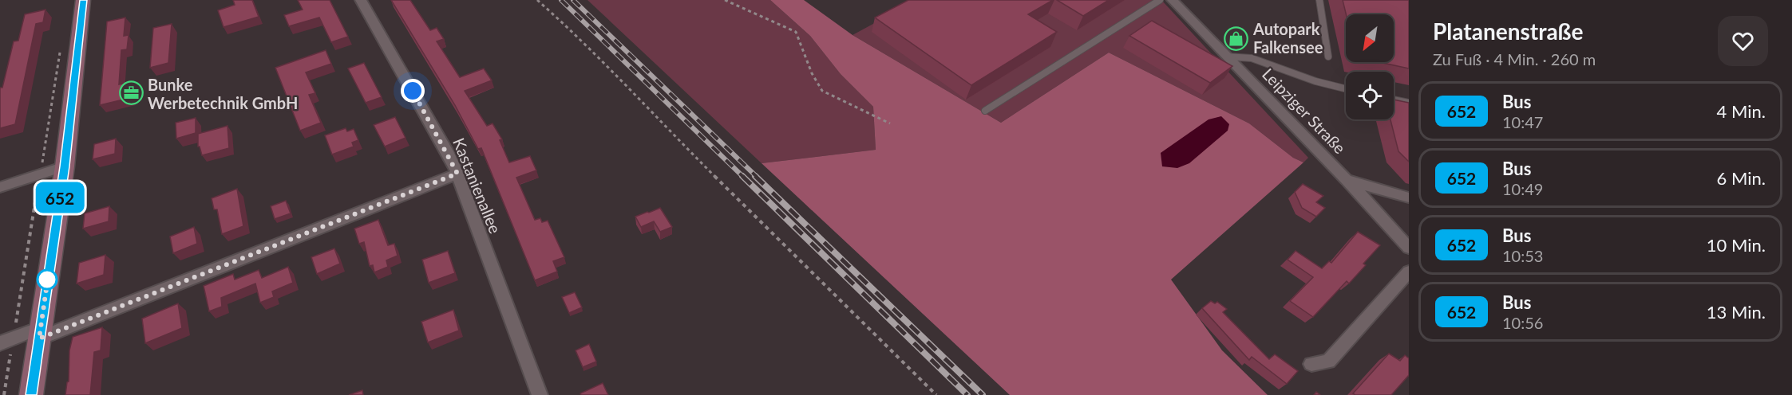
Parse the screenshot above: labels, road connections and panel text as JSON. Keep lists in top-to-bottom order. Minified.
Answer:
{"streets":{"street":["Leipziger Straße","Kastanienallee"]},"places":{"shop":["Autopark Falkensee"],"office":["Bunke Werbetechnik GmbH"]},"lines":["bus line 652"],"north":"bottom left","page":{"on_map":"652","heading":["Platanenstraße","Zu Fuß · 4 Min. · 260 m"],"list":[{"mark":"652","name":"Bus","note":"10:47","value":"4 Min."},{"mark":"652","name":"Bus","note":"10:49","value":"6 Min."},{"mark":"652","name":"Bus","note":"10:53","value":"10 Min."},{"mark":"652","name":"Bus","note":"10:56","value":"13 Min."}]}}
